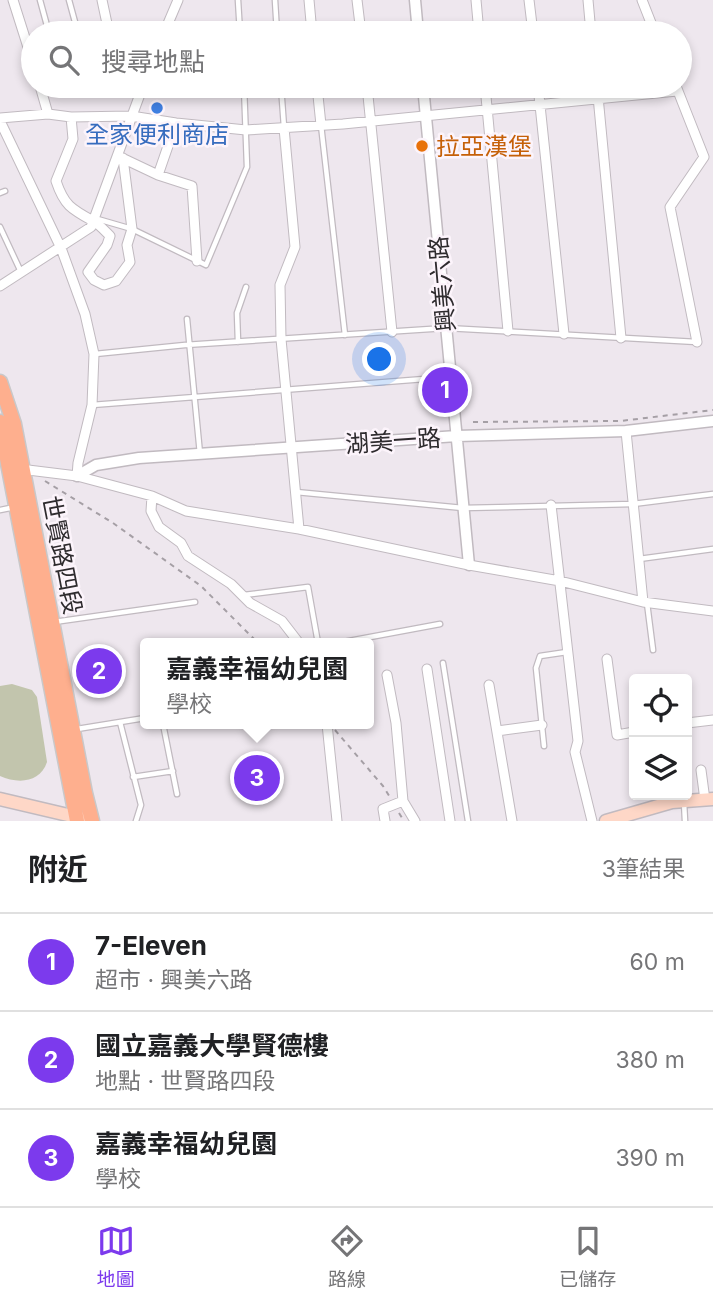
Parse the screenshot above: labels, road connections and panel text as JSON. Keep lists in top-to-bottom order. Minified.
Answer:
{"streets":{"main road":["世賢路四段"],"street":["興美六路","湖美一路"]},"crossings":[["興美六路","湖美一路"]],"places":["全家便利商店","拉亞漢堡"],"page":{"search":"搜尋地點","pins":["1","2","3"],"popup":["嘉義幸福幼兒園","學校"],"heading":["附近","3筆結果"],"list":[{"mark":"1","name":"7-Eleven","note":"超市 · 興美六路","value":"60 m"},{"mark":"2","name":"國立嘉義大學賢德樓","note":"地點 · 世賢路四段","value":"380 m"},{"mark":"3","name":"嘉義幸福幼兒園","note":"學校","value":"390 m"}],"nav":["地圖","路線","已儲存"]}}
